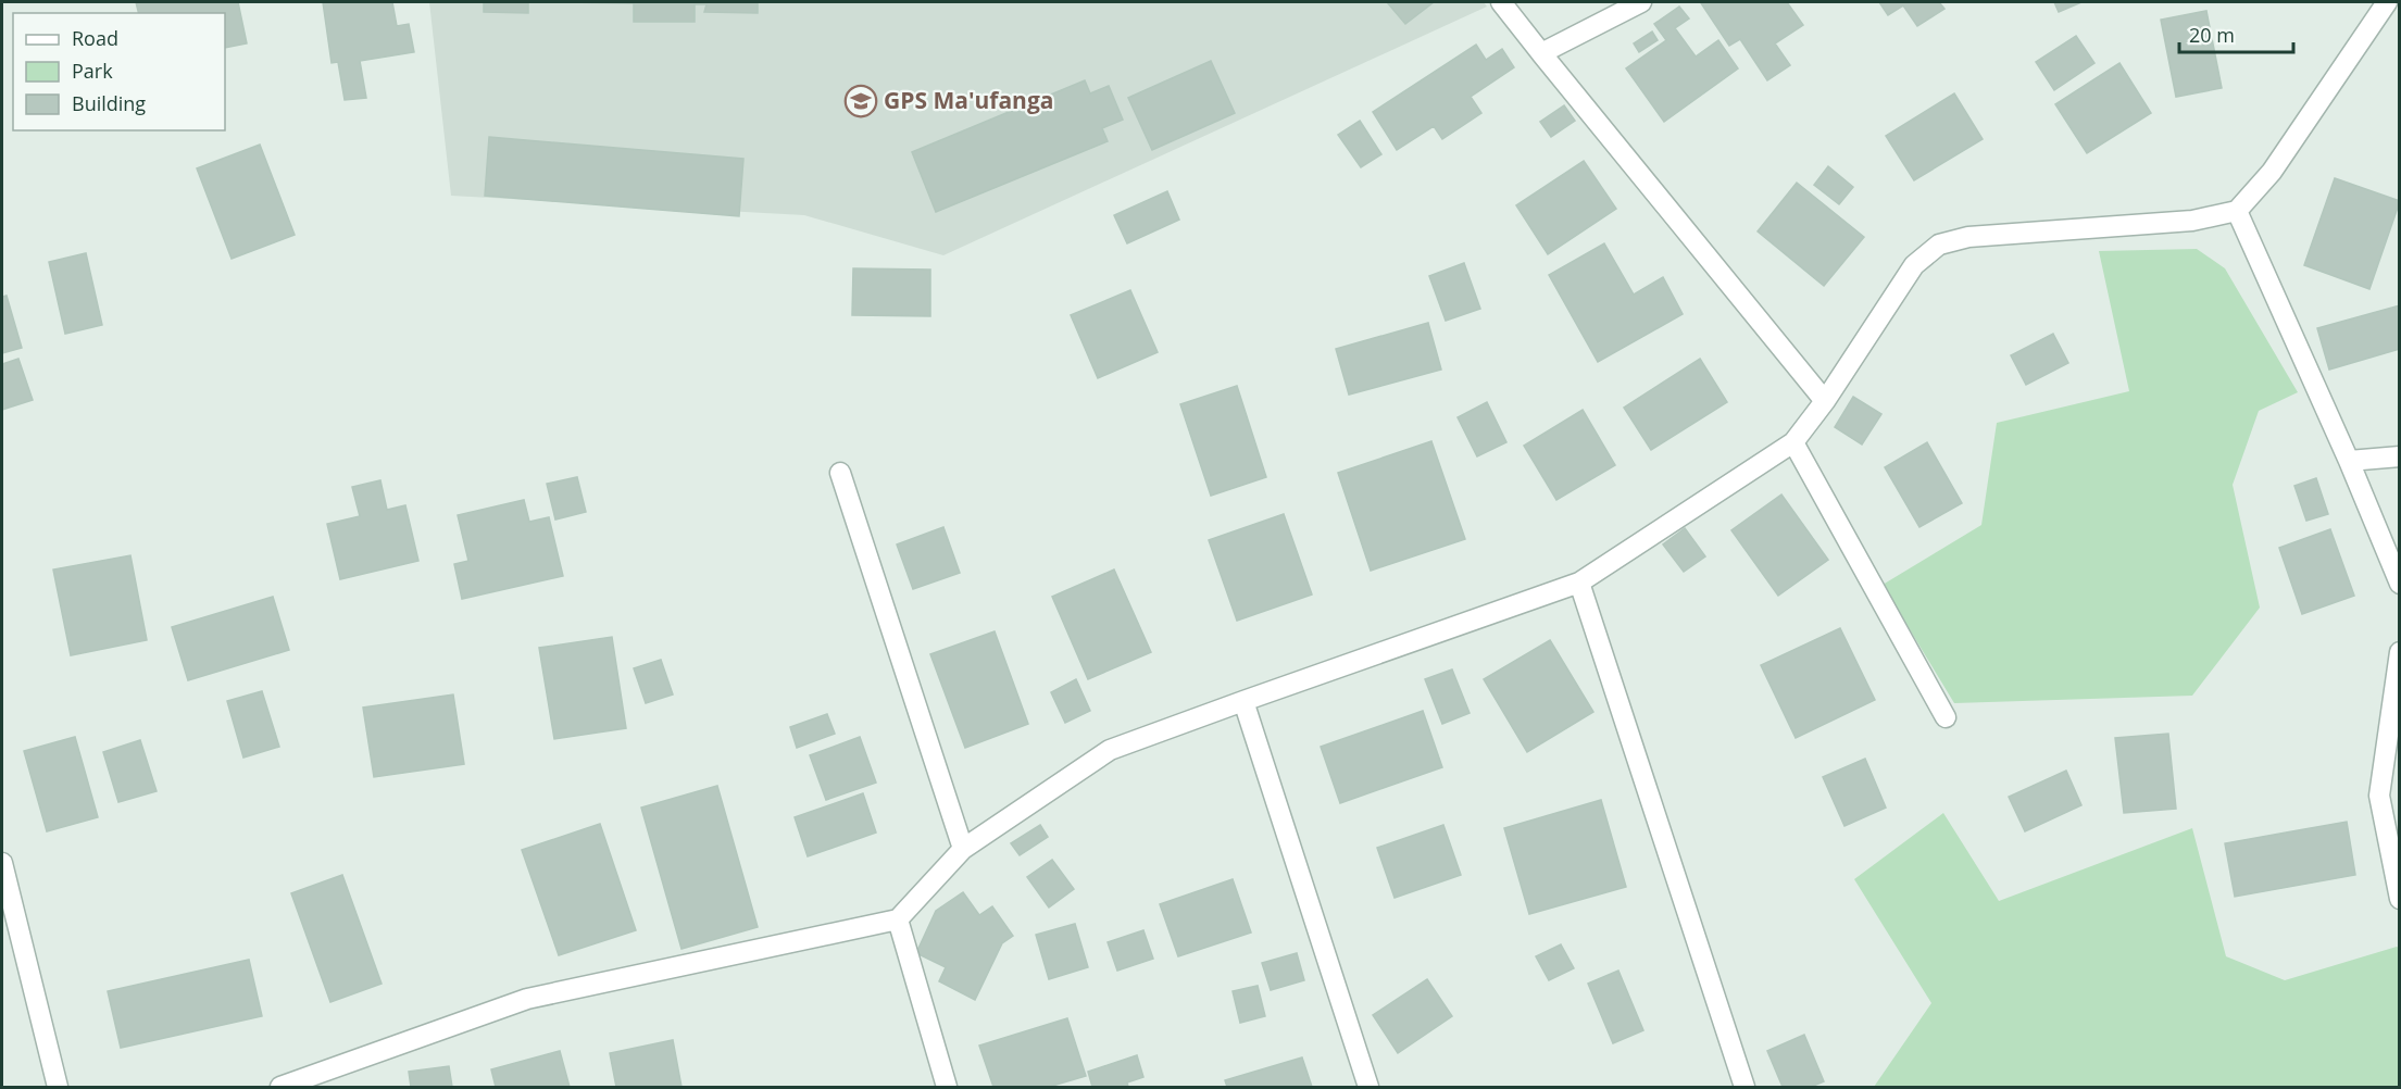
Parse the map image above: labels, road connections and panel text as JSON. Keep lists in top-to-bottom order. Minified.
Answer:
{"places":{"school or university":["GPS Ma'ufanga"]},"legend":["Road","Park","Building"],"scale_bar":"20 m"}
